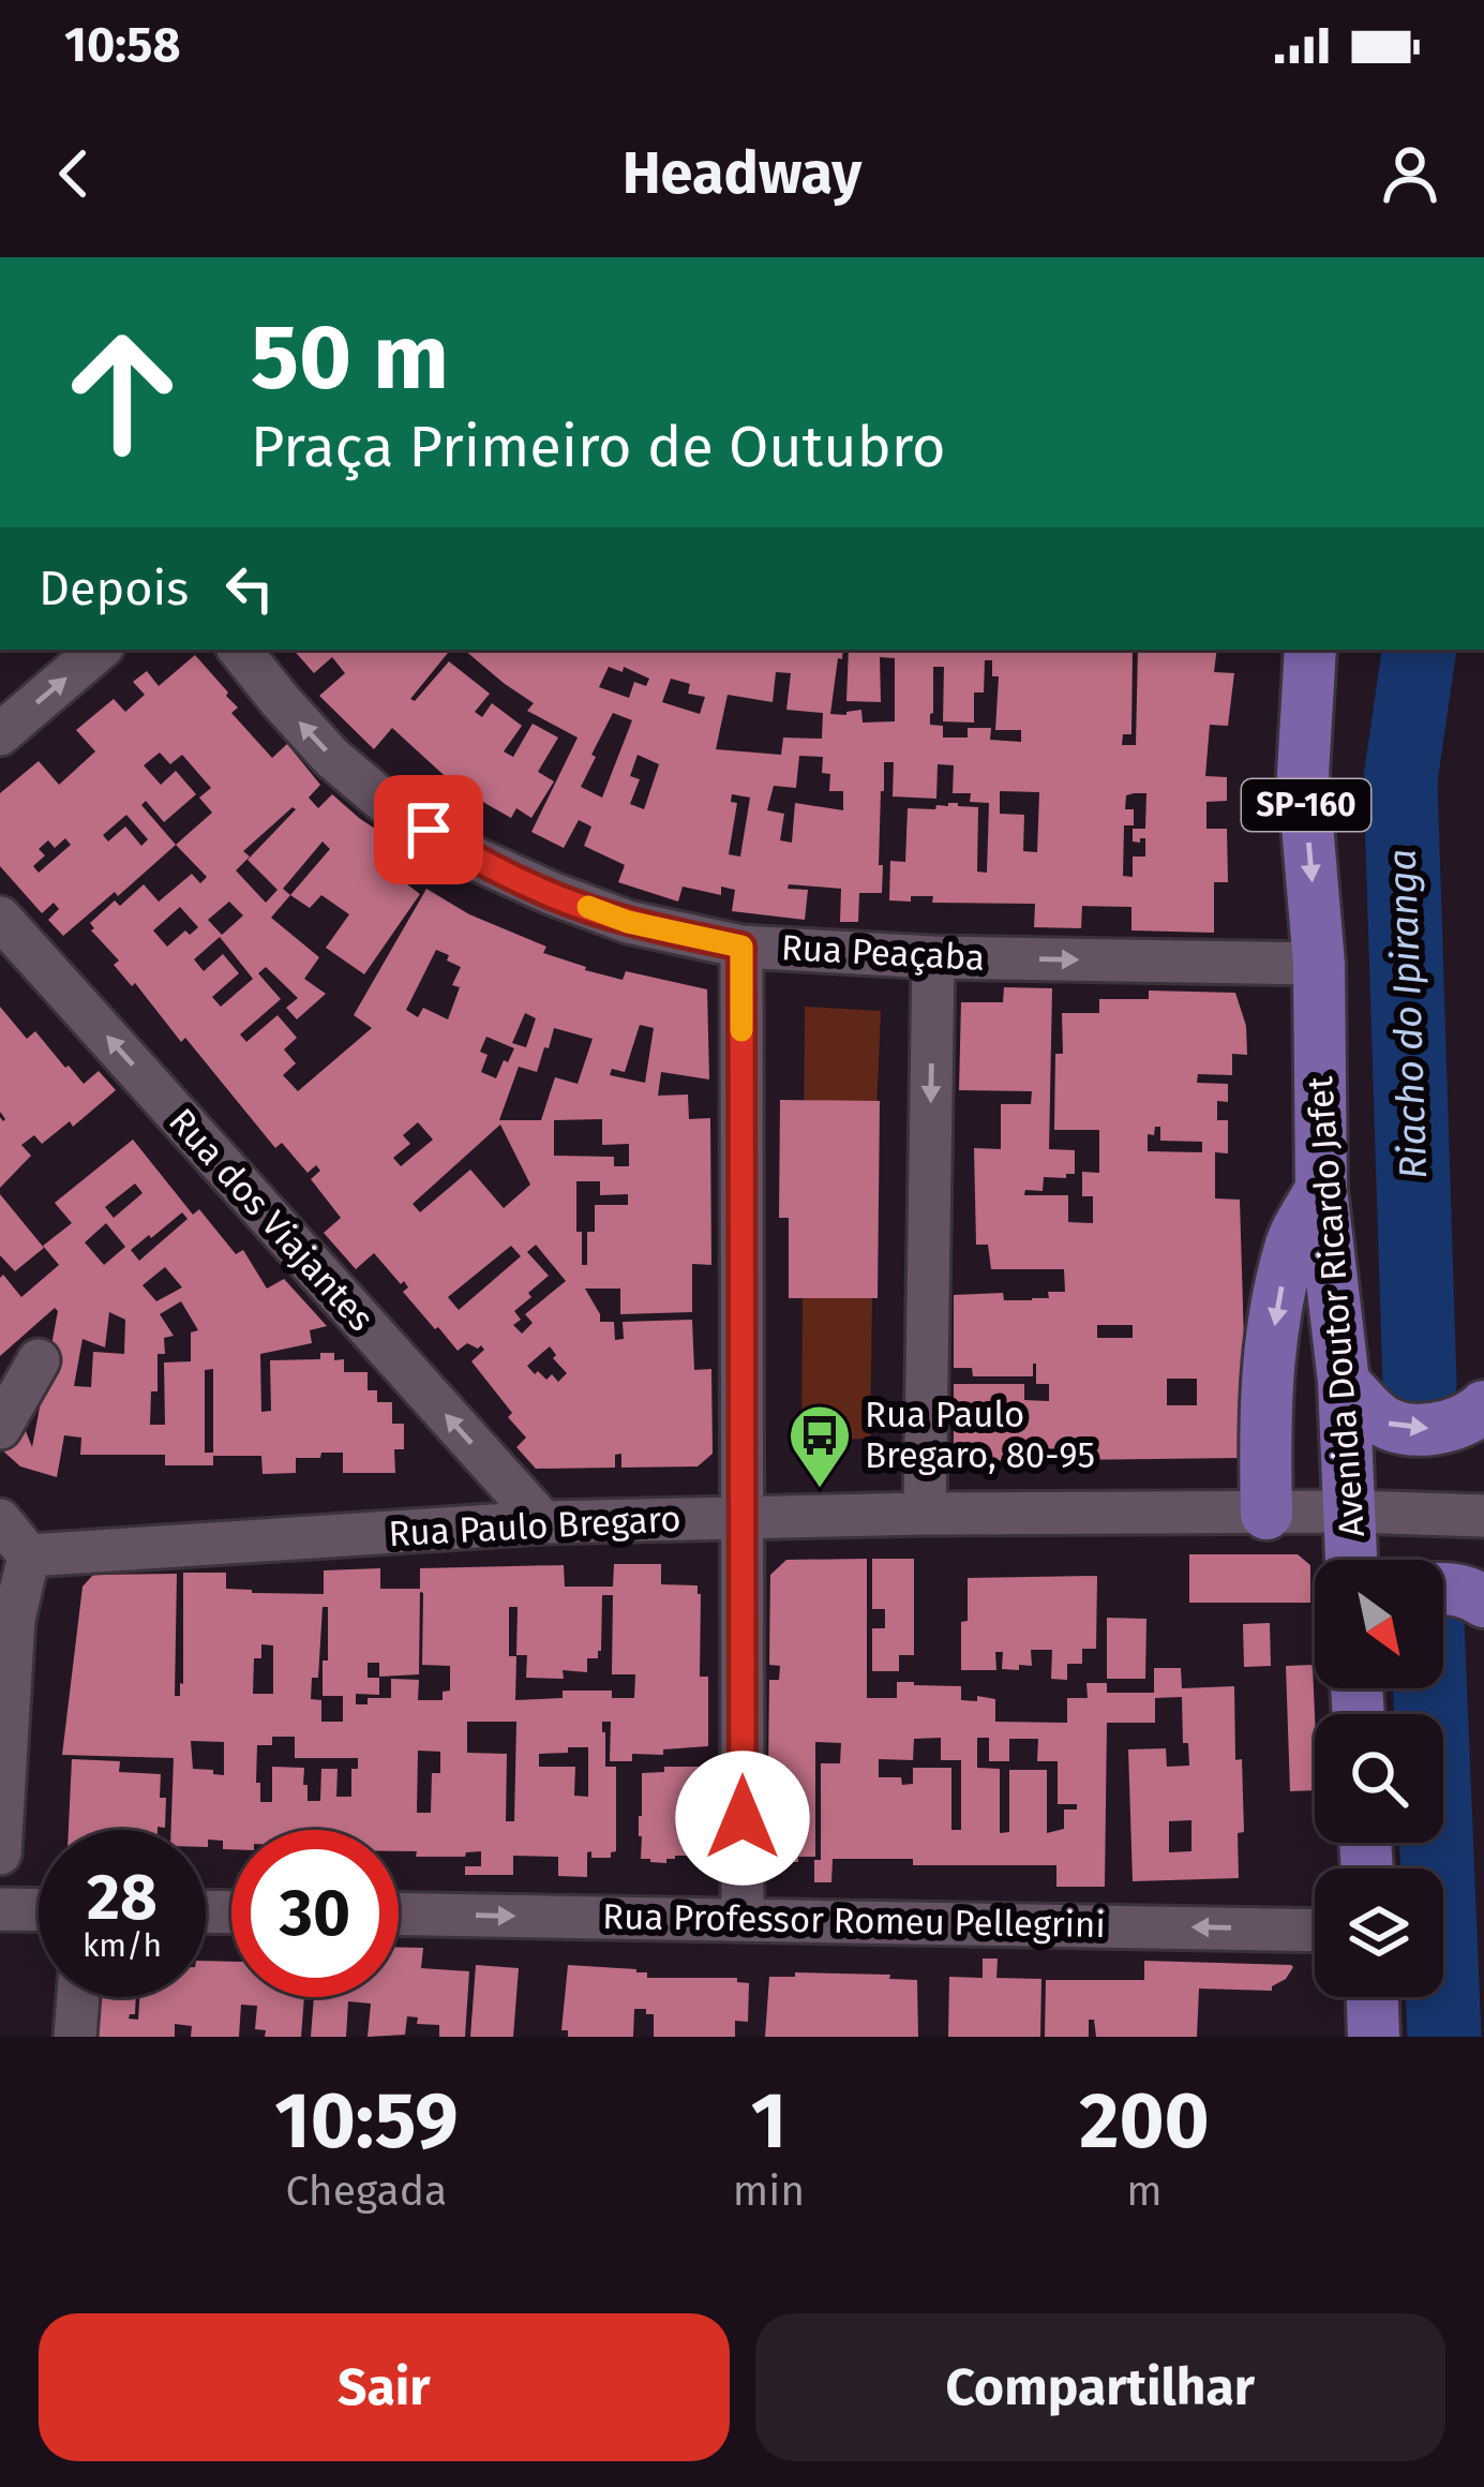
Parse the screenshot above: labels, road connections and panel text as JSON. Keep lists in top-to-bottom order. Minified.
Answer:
{"streets":{"main road":["SP-160","Avenida Doutor Ricardo Jafet"],"street":["Rua Peaçaba","Rua dos Viajantes","Rua Paulo Bregaro","Rua Professor Romeu Pellegrini"]},"crossings":[["Rua Peaçaba","Avenida Doutor Ricardo Jafet"],["Rua dos Viajantes","Rua Paulo Bregaro"],["Avenida Doutor Ricardo Jafet","Rua Paulo Bregaro"]],"one_way":["Rua dos Viajantes"],"water":["Riacho do Ipiranga"],"places":{"bus stop":["Rua Paulo Bregaro, 80-95"]},"north":"bottom right","page":{"status":"10:58","header":"Headway","turn":["50 m","Praça Primeiro de Outubro"],"then":"Depois","speed":"28 km/h","limit":"30","eta":["10:59","Chegada","1","min","200","m"],"buttons":["Sair","Compartilhar"]}}
